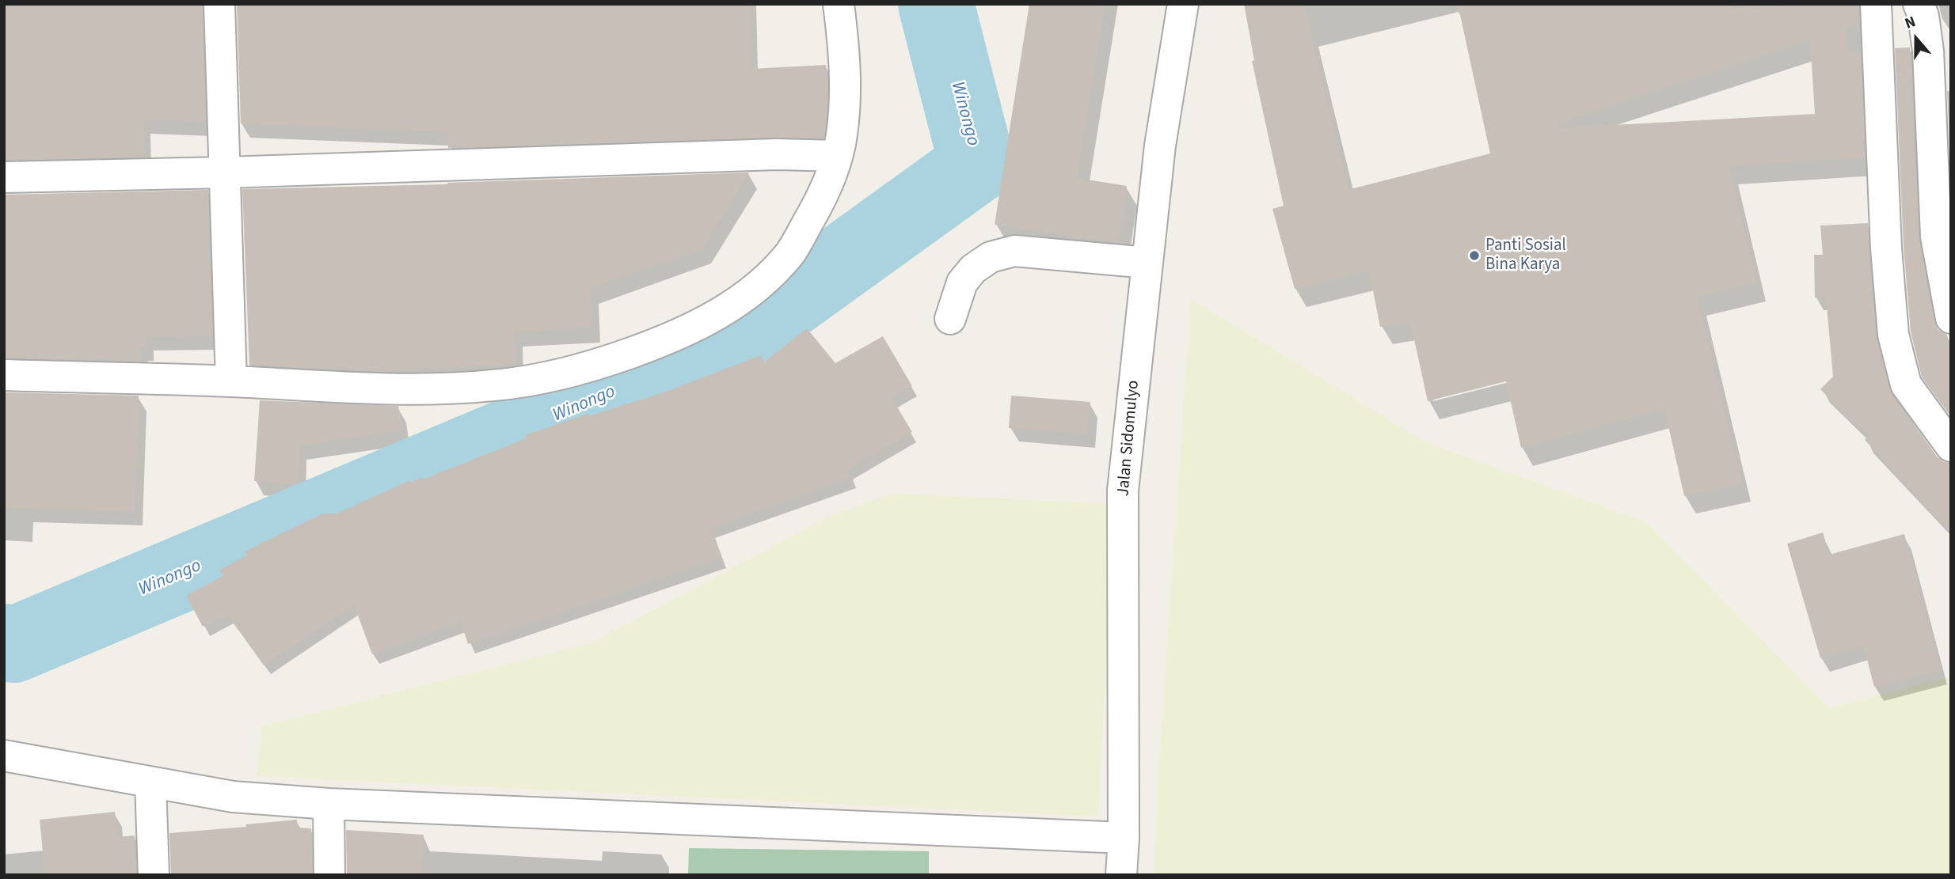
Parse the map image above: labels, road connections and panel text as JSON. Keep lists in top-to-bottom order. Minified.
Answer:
{"streets":{"street":["Jalan Sidomulyo"]},"water":["Winongo"],"places":["Panti Sosial Bina Karya"],"north":"top"}
